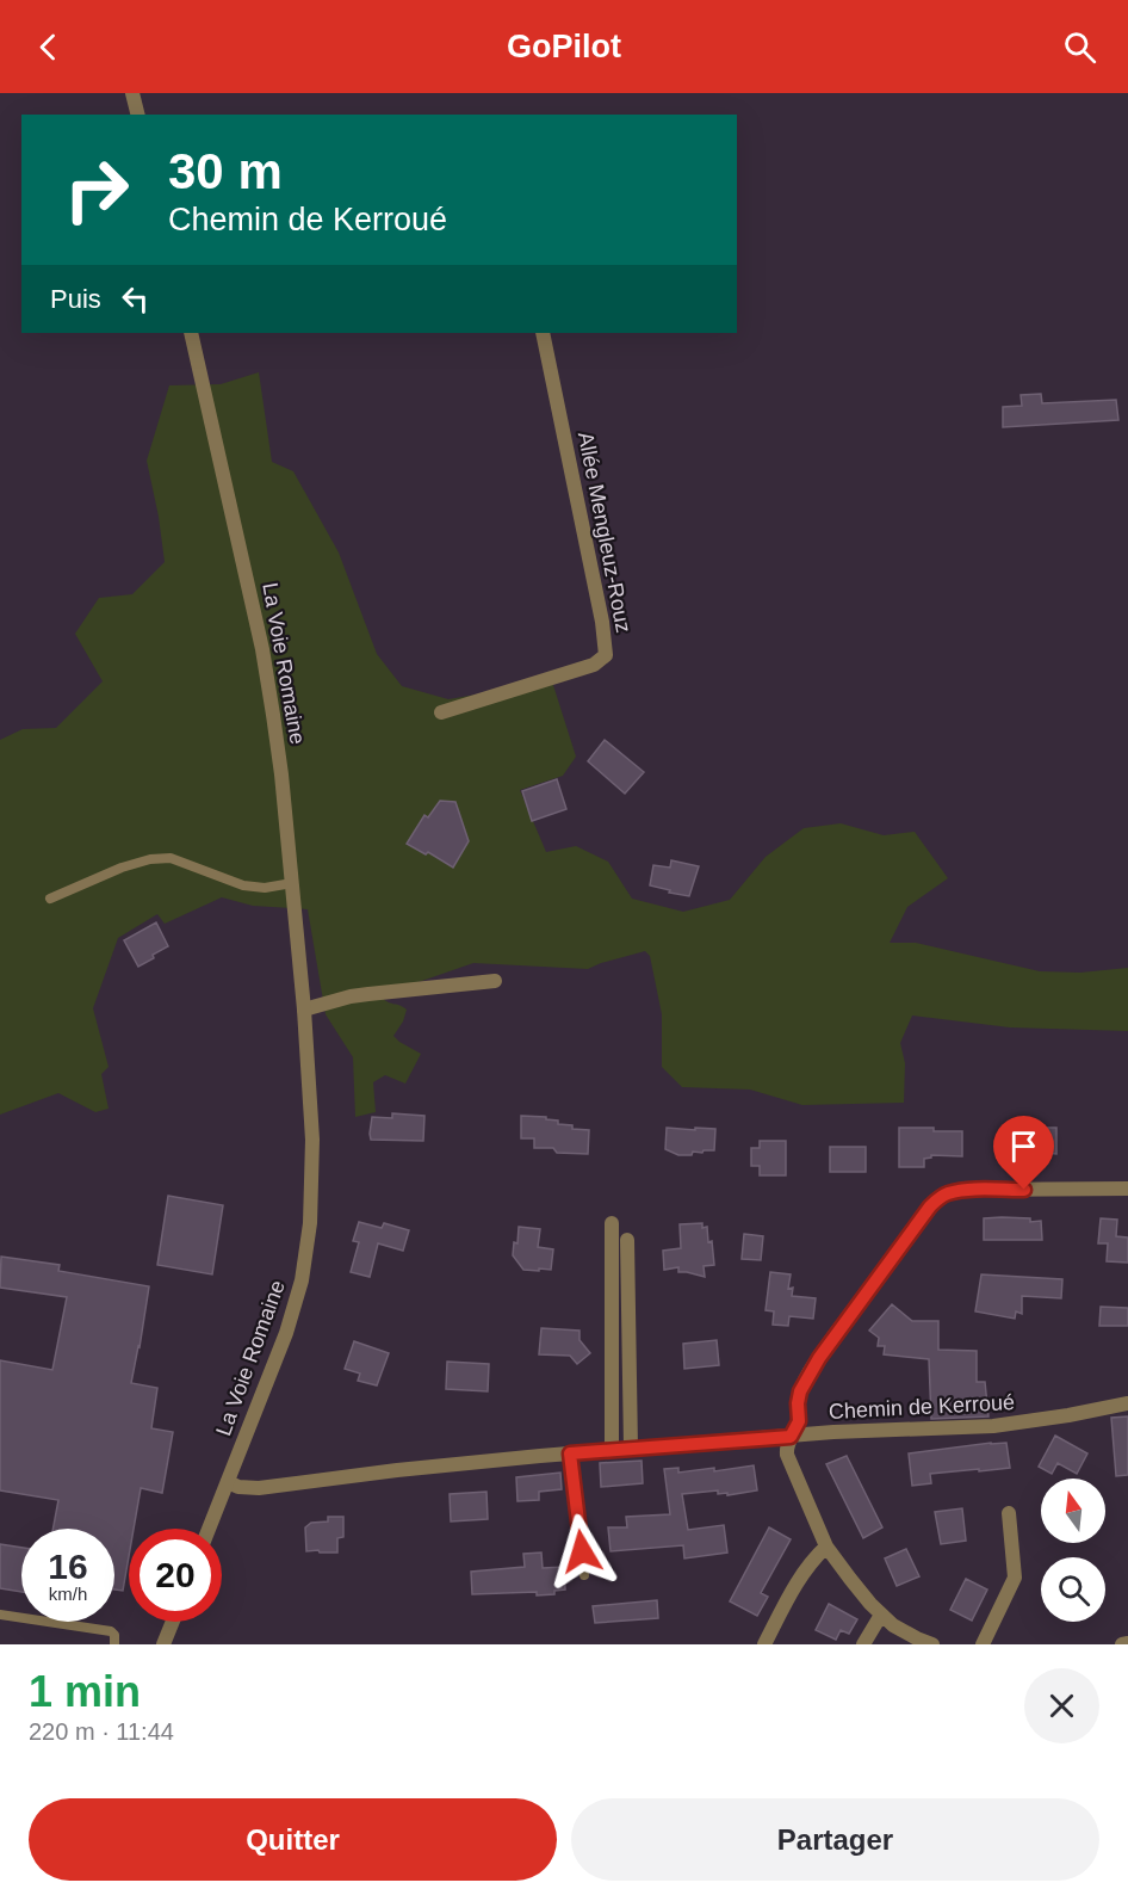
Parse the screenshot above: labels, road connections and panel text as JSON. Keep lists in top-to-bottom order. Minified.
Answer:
{"streets":{"street":["Allée Mengleuz-Rouz","La Voie Romaine","Chemin de Kerroué"]},"crossings":[["La Voie Romaine","Chemin de Kerroué"]],"north":"top","page":{"header":"GoPilot","turn":["30 m","Chemin de Kerroué"],"then":"Puis","speed":"16 km/h","limit":"20","heading":["1 min","220 m · 11:44"],"buttons":["Quitter","Partager"]}}
